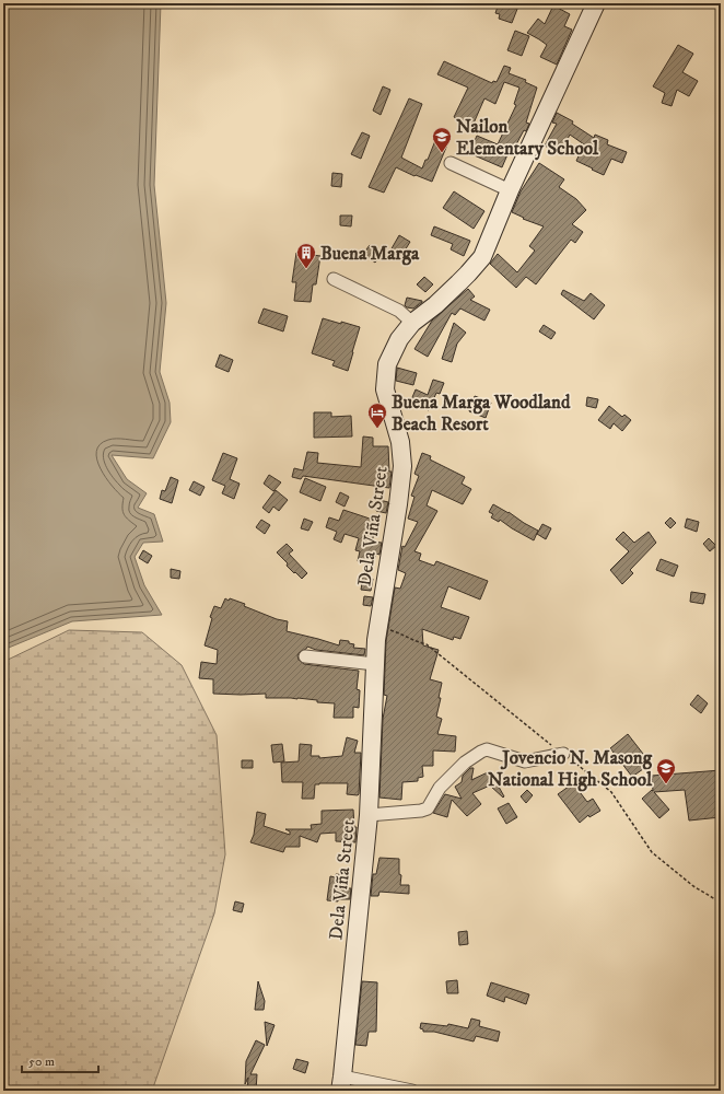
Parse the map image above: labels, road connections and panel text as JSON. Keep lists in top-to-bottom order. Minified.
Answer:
{"streets":{"street":["Dela Viña Street"]},"places":{"school or university":["Nailon Elementary School","Jovencio N. Masong National High School"],"building":["Buena Marga"],"hotel":["Buena Marga Woodland Beach Resort"]},"scale_bar":"50 m"}
